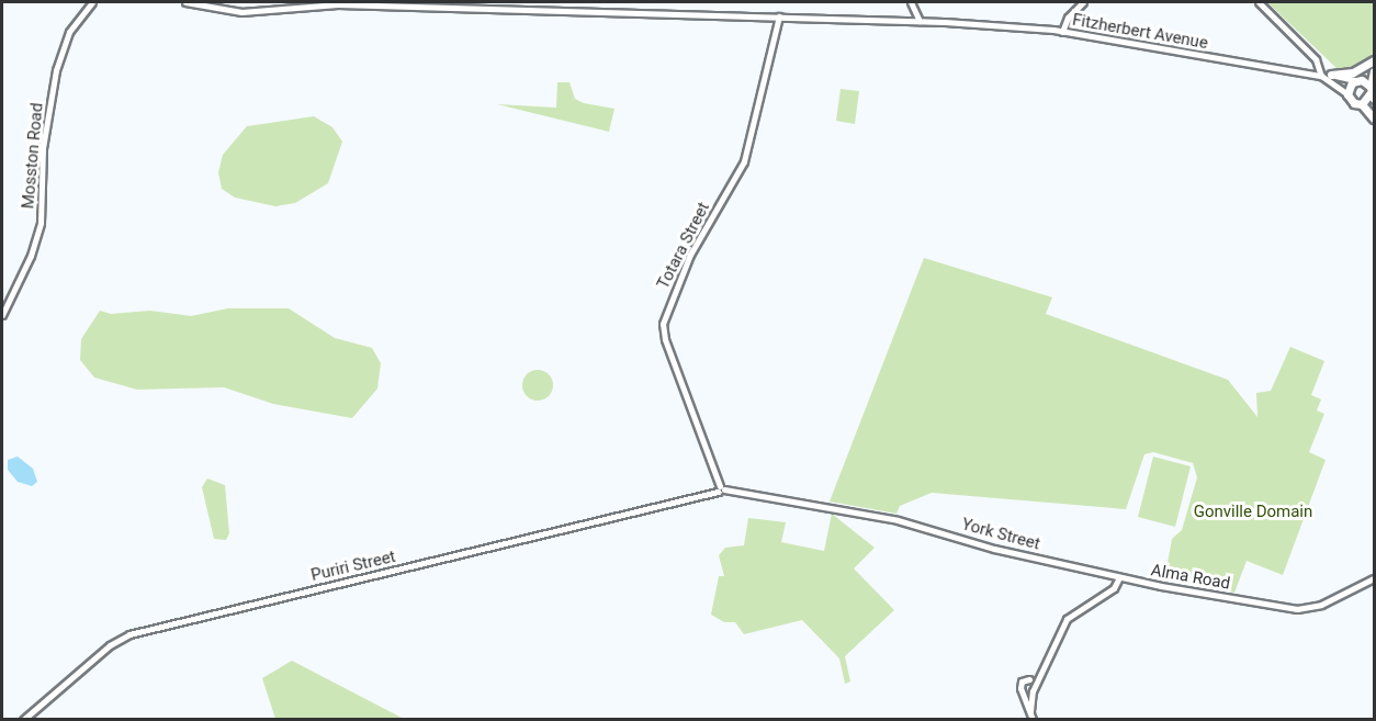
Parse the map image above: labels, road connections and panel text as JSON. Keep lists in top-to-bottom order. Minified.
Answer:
{"streets":{"street":["Fitzherbert Avenue","Mosston Road","Totara Street","York Street","Puriri Street","Alma Road"]},"crossings":[["Fitzherbert Avenue","Totara Street"],["Totara Street","Puriri Street"],["York Street","Puriri Street"],["York Street","Alma Road"]],"parks":["Gonville Domain"]}
